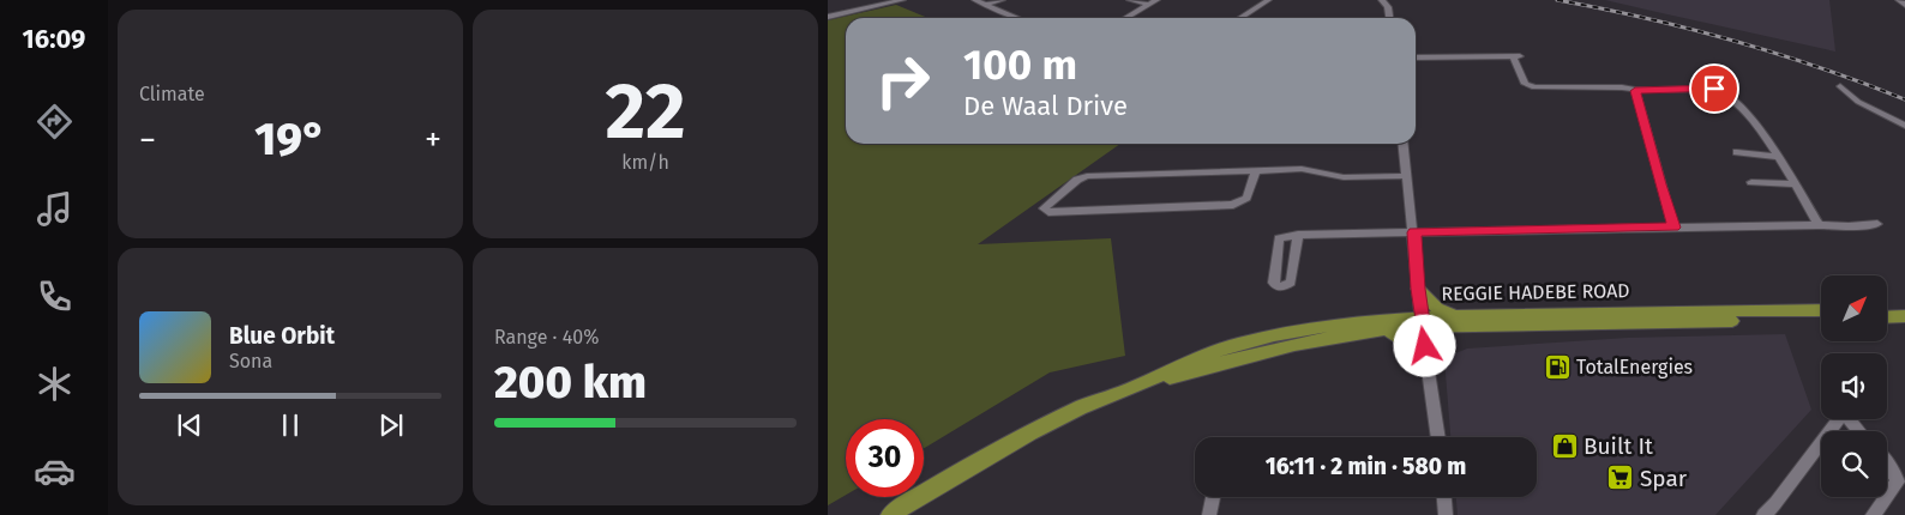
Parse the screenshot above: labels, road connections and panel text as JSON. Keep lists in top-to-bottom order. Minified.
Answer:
{"streets":{"main road":["REGGIE HADEBE ROAD"]},"places":{"fuel station":["TotalEnergies"],"shop":["Built It"],"supermarket":["Spar"]},"north":"top right","page":{"tabs":"16:09","tile":["Climate",["22","km/h"],["Range · 40%","200 km"]],"turn":["100 m","De Waal Drive"],"heat":["−","19°","+"],"song":["Blue Orbit","Sona"],"limit":"30","trip":"16:11 · 2 min · 580 m"}}
